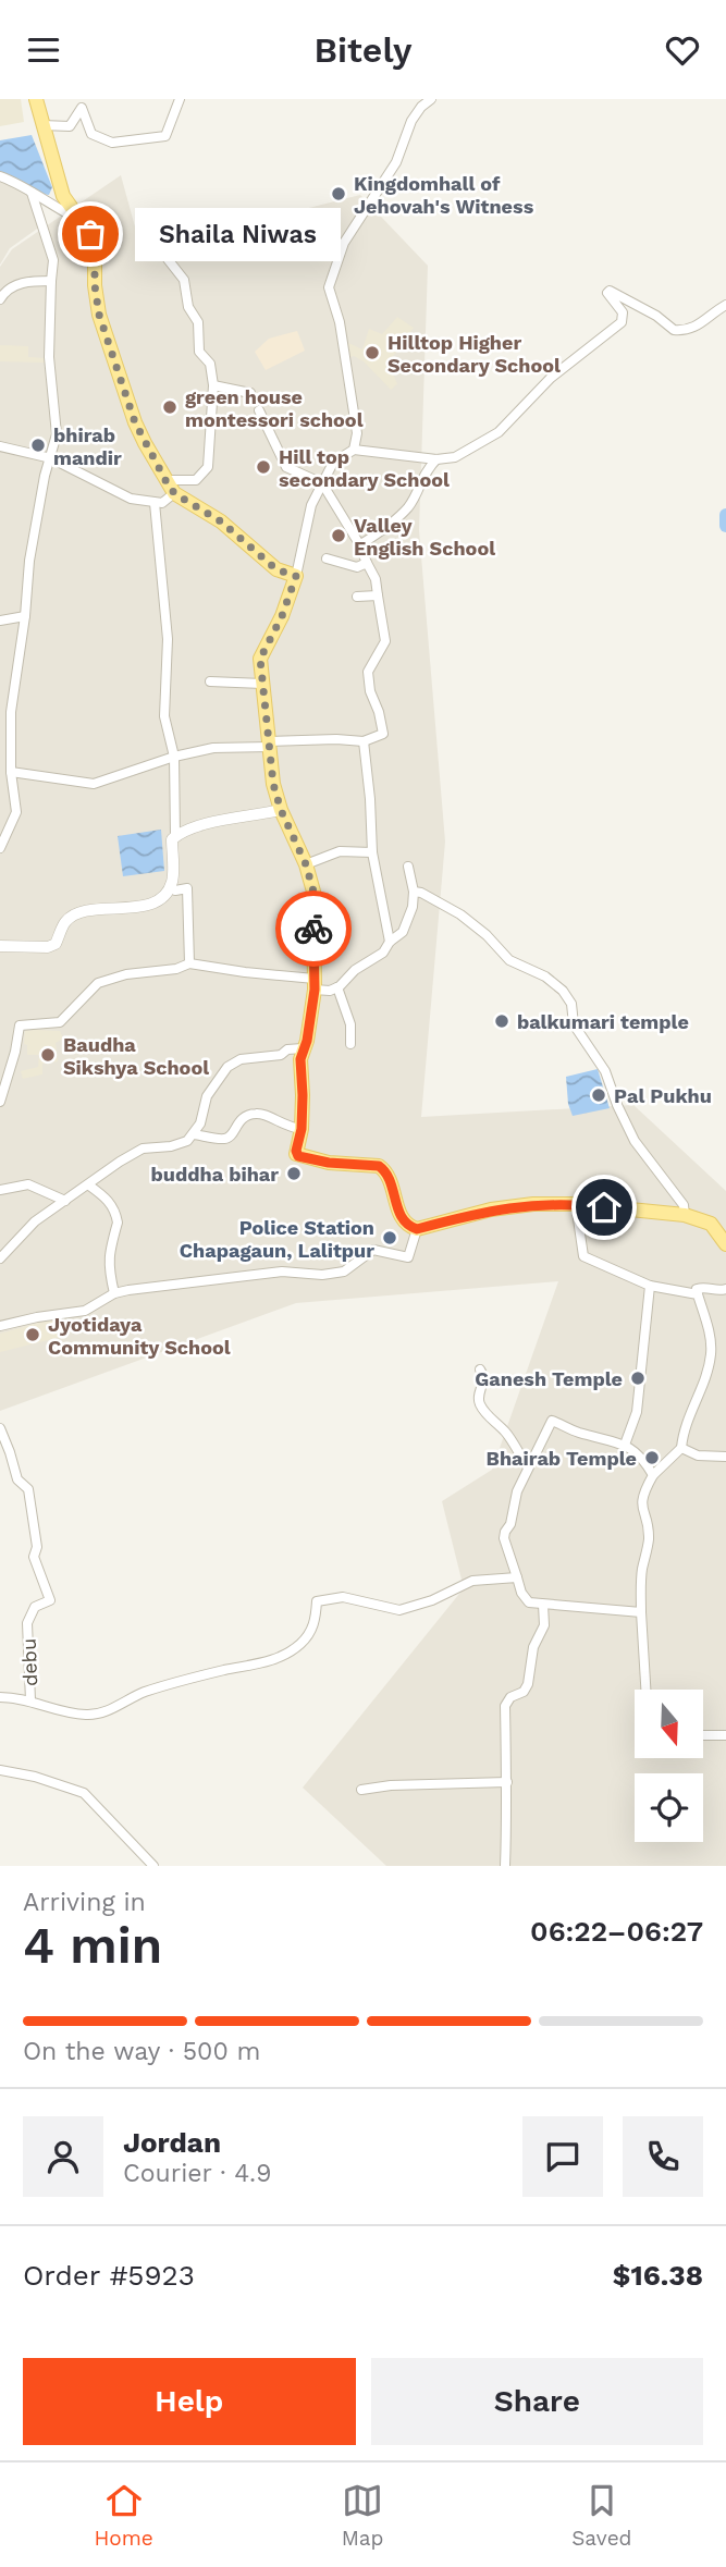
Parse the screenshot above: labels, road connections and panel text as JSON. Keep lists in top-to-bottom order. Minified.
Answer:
{"streets":{"street":["debu"]},"places":["Kingdomhall of Jehovah's Witness","Shaila Niwas","Hilltop Higher Secondary School","green house montessori school","bhirab mandir","Hill top secondary School","Valley English School","balkumari temple","Baudha Sikshya School","Pal Pukhu","buddha bihar","Police Station Chapagaun, Lalitpur","Jyotidaya Community School","Ganesh Temple","Bhairab Temple"],"north":"bottom","page":{"header":"Bitely","bubble":"Shaila Niwas","heading":["4 min","Arriving in","06:22–06:27"],"panel":["Jordan","Courier · 4.9","Order #5923","$16.38"],"bar":"On the way · 500 m","buttons":["Help","Share"],"tabs":["Home","Map","Saved"]}}
